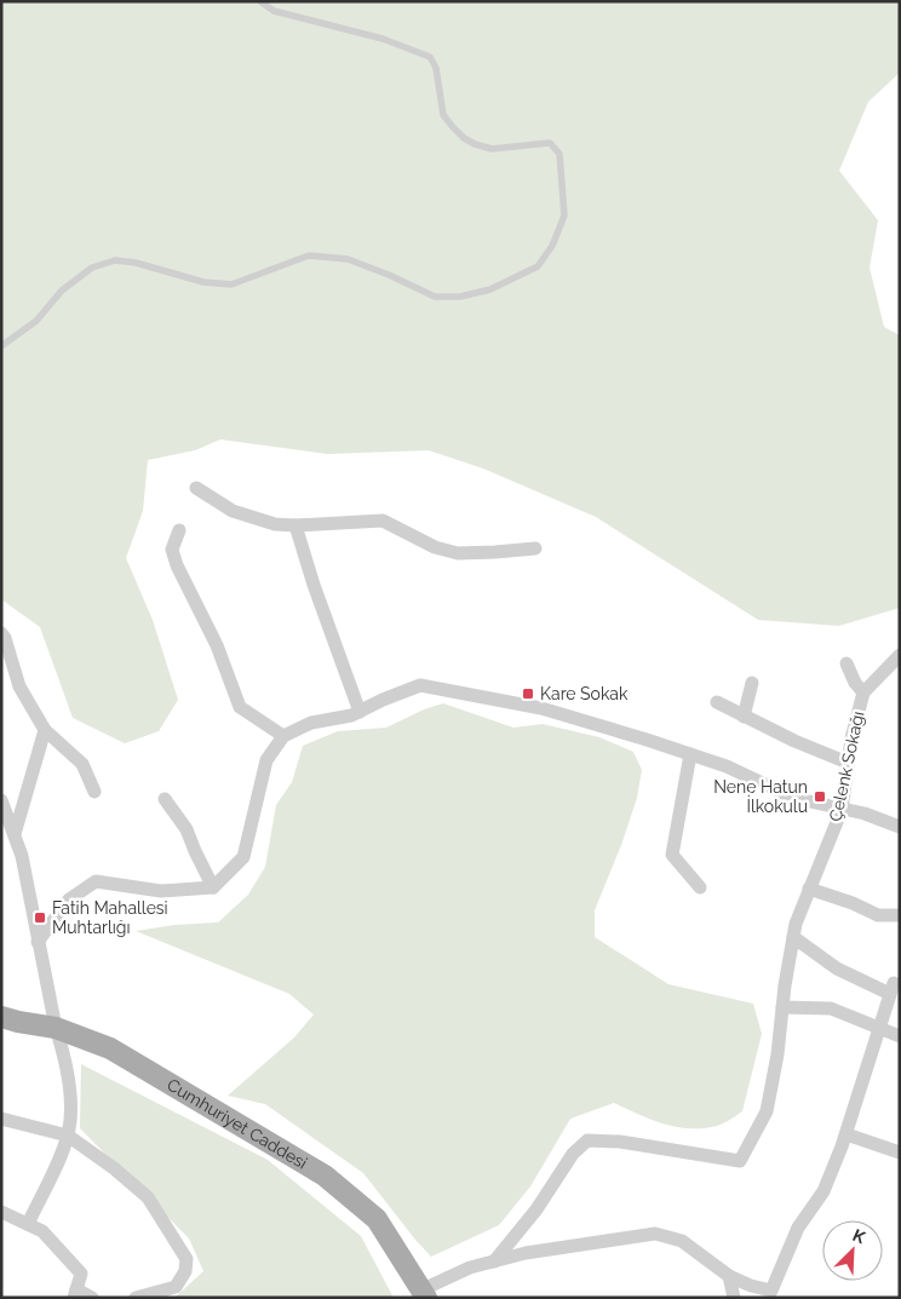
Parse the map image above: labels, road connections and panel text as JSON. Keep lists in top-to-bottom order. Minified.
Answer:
{"streets":{"main road":["Cumhuriyet Caddesi"],"street":["Çelenk Sokağı"]},"places":{"transit":["Kare Sokak","Nene Hatun İlkokulu","Fatih Mahallesi Muhtarlığı"]},"north":"top right"}
